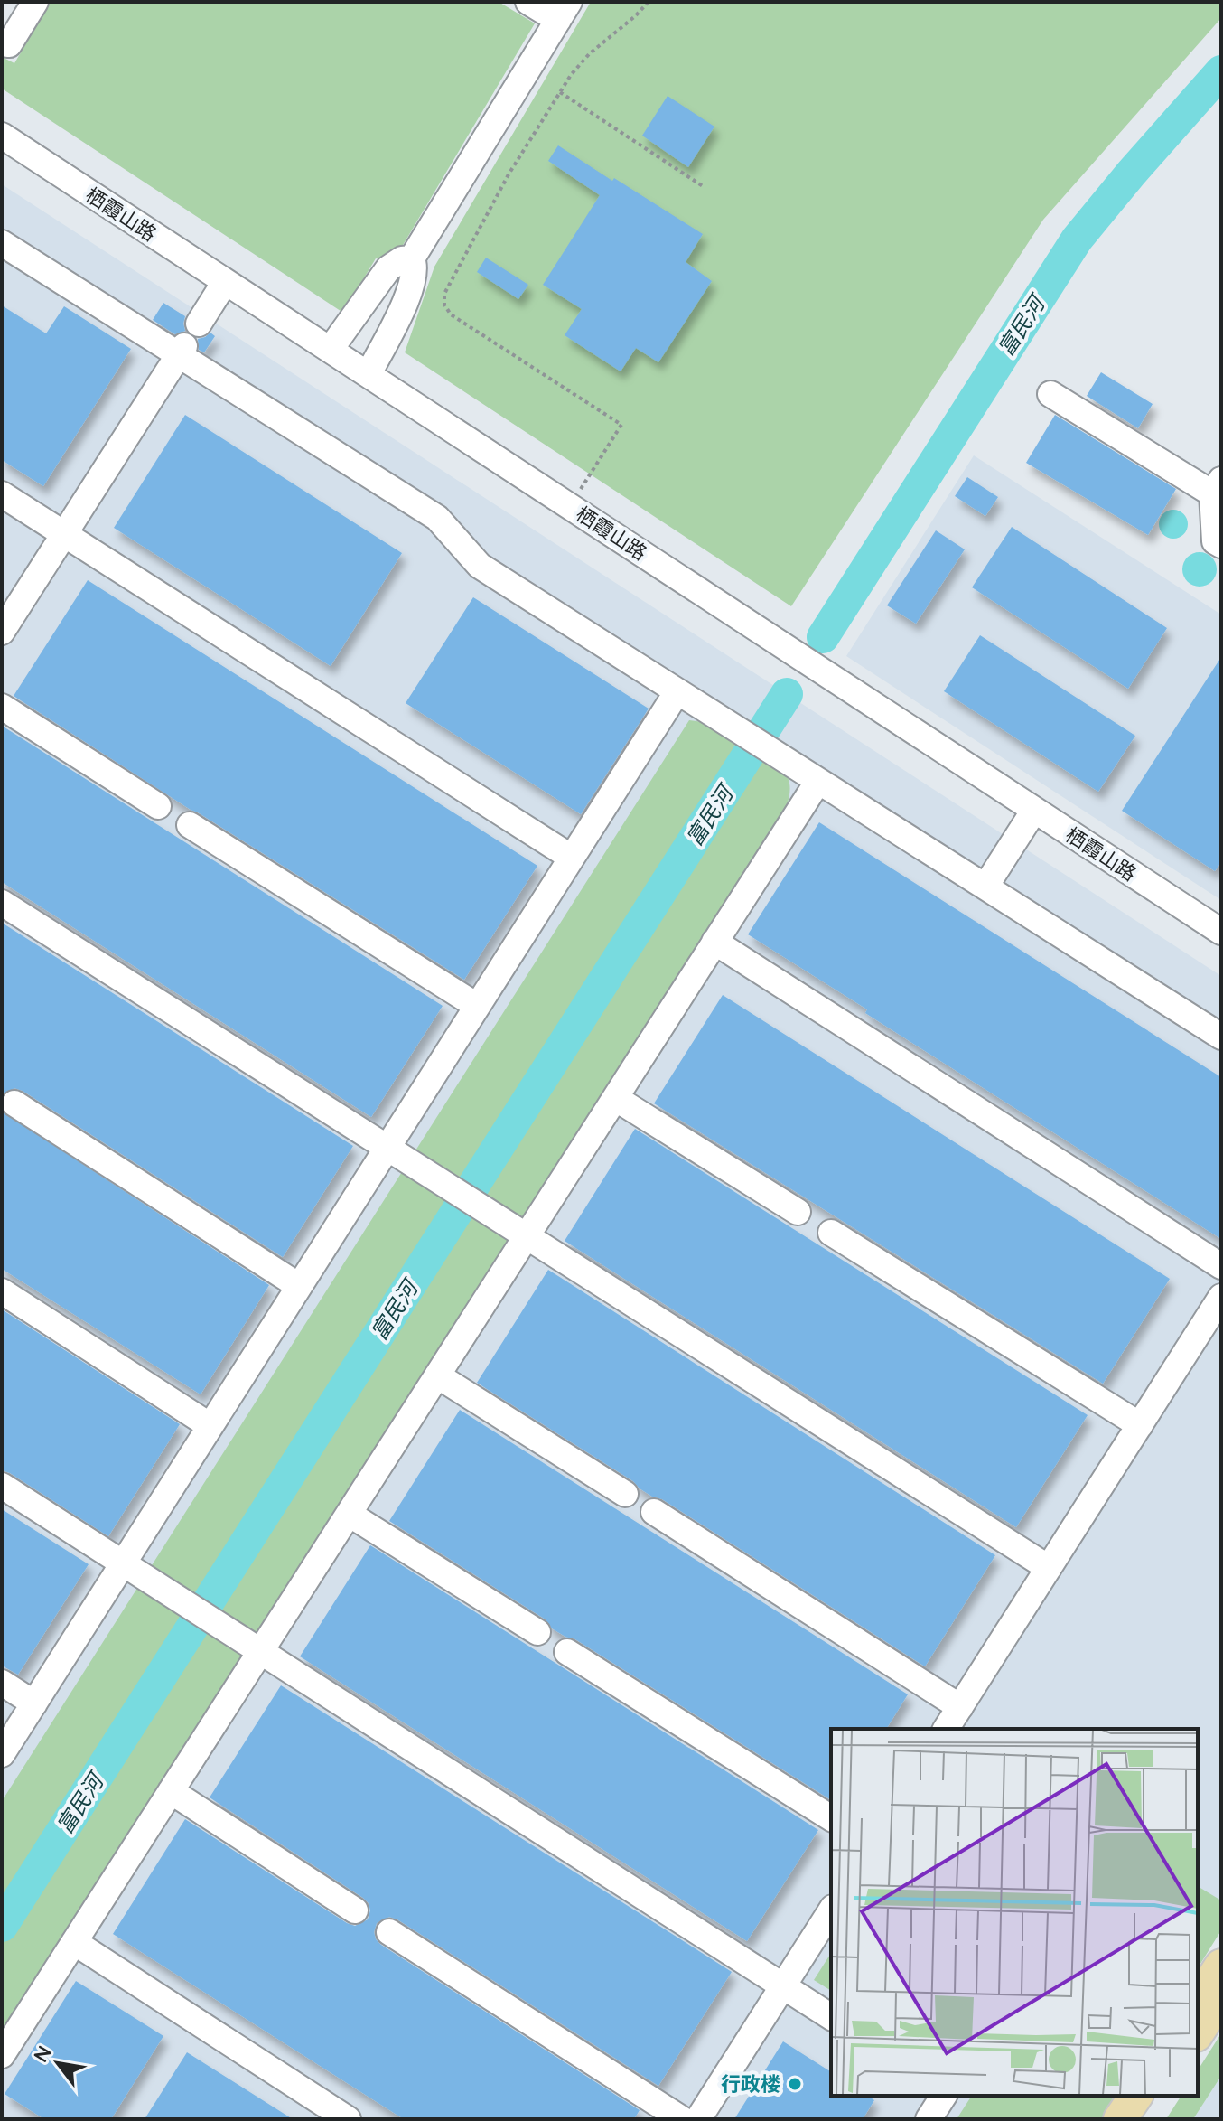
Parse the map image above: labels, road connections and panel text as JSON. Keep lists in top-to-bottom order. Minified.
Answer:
{"streets":{"street":["栖霞山路"]},"water":["富民河"],"places":["行政楼"],"north":"top left"}
